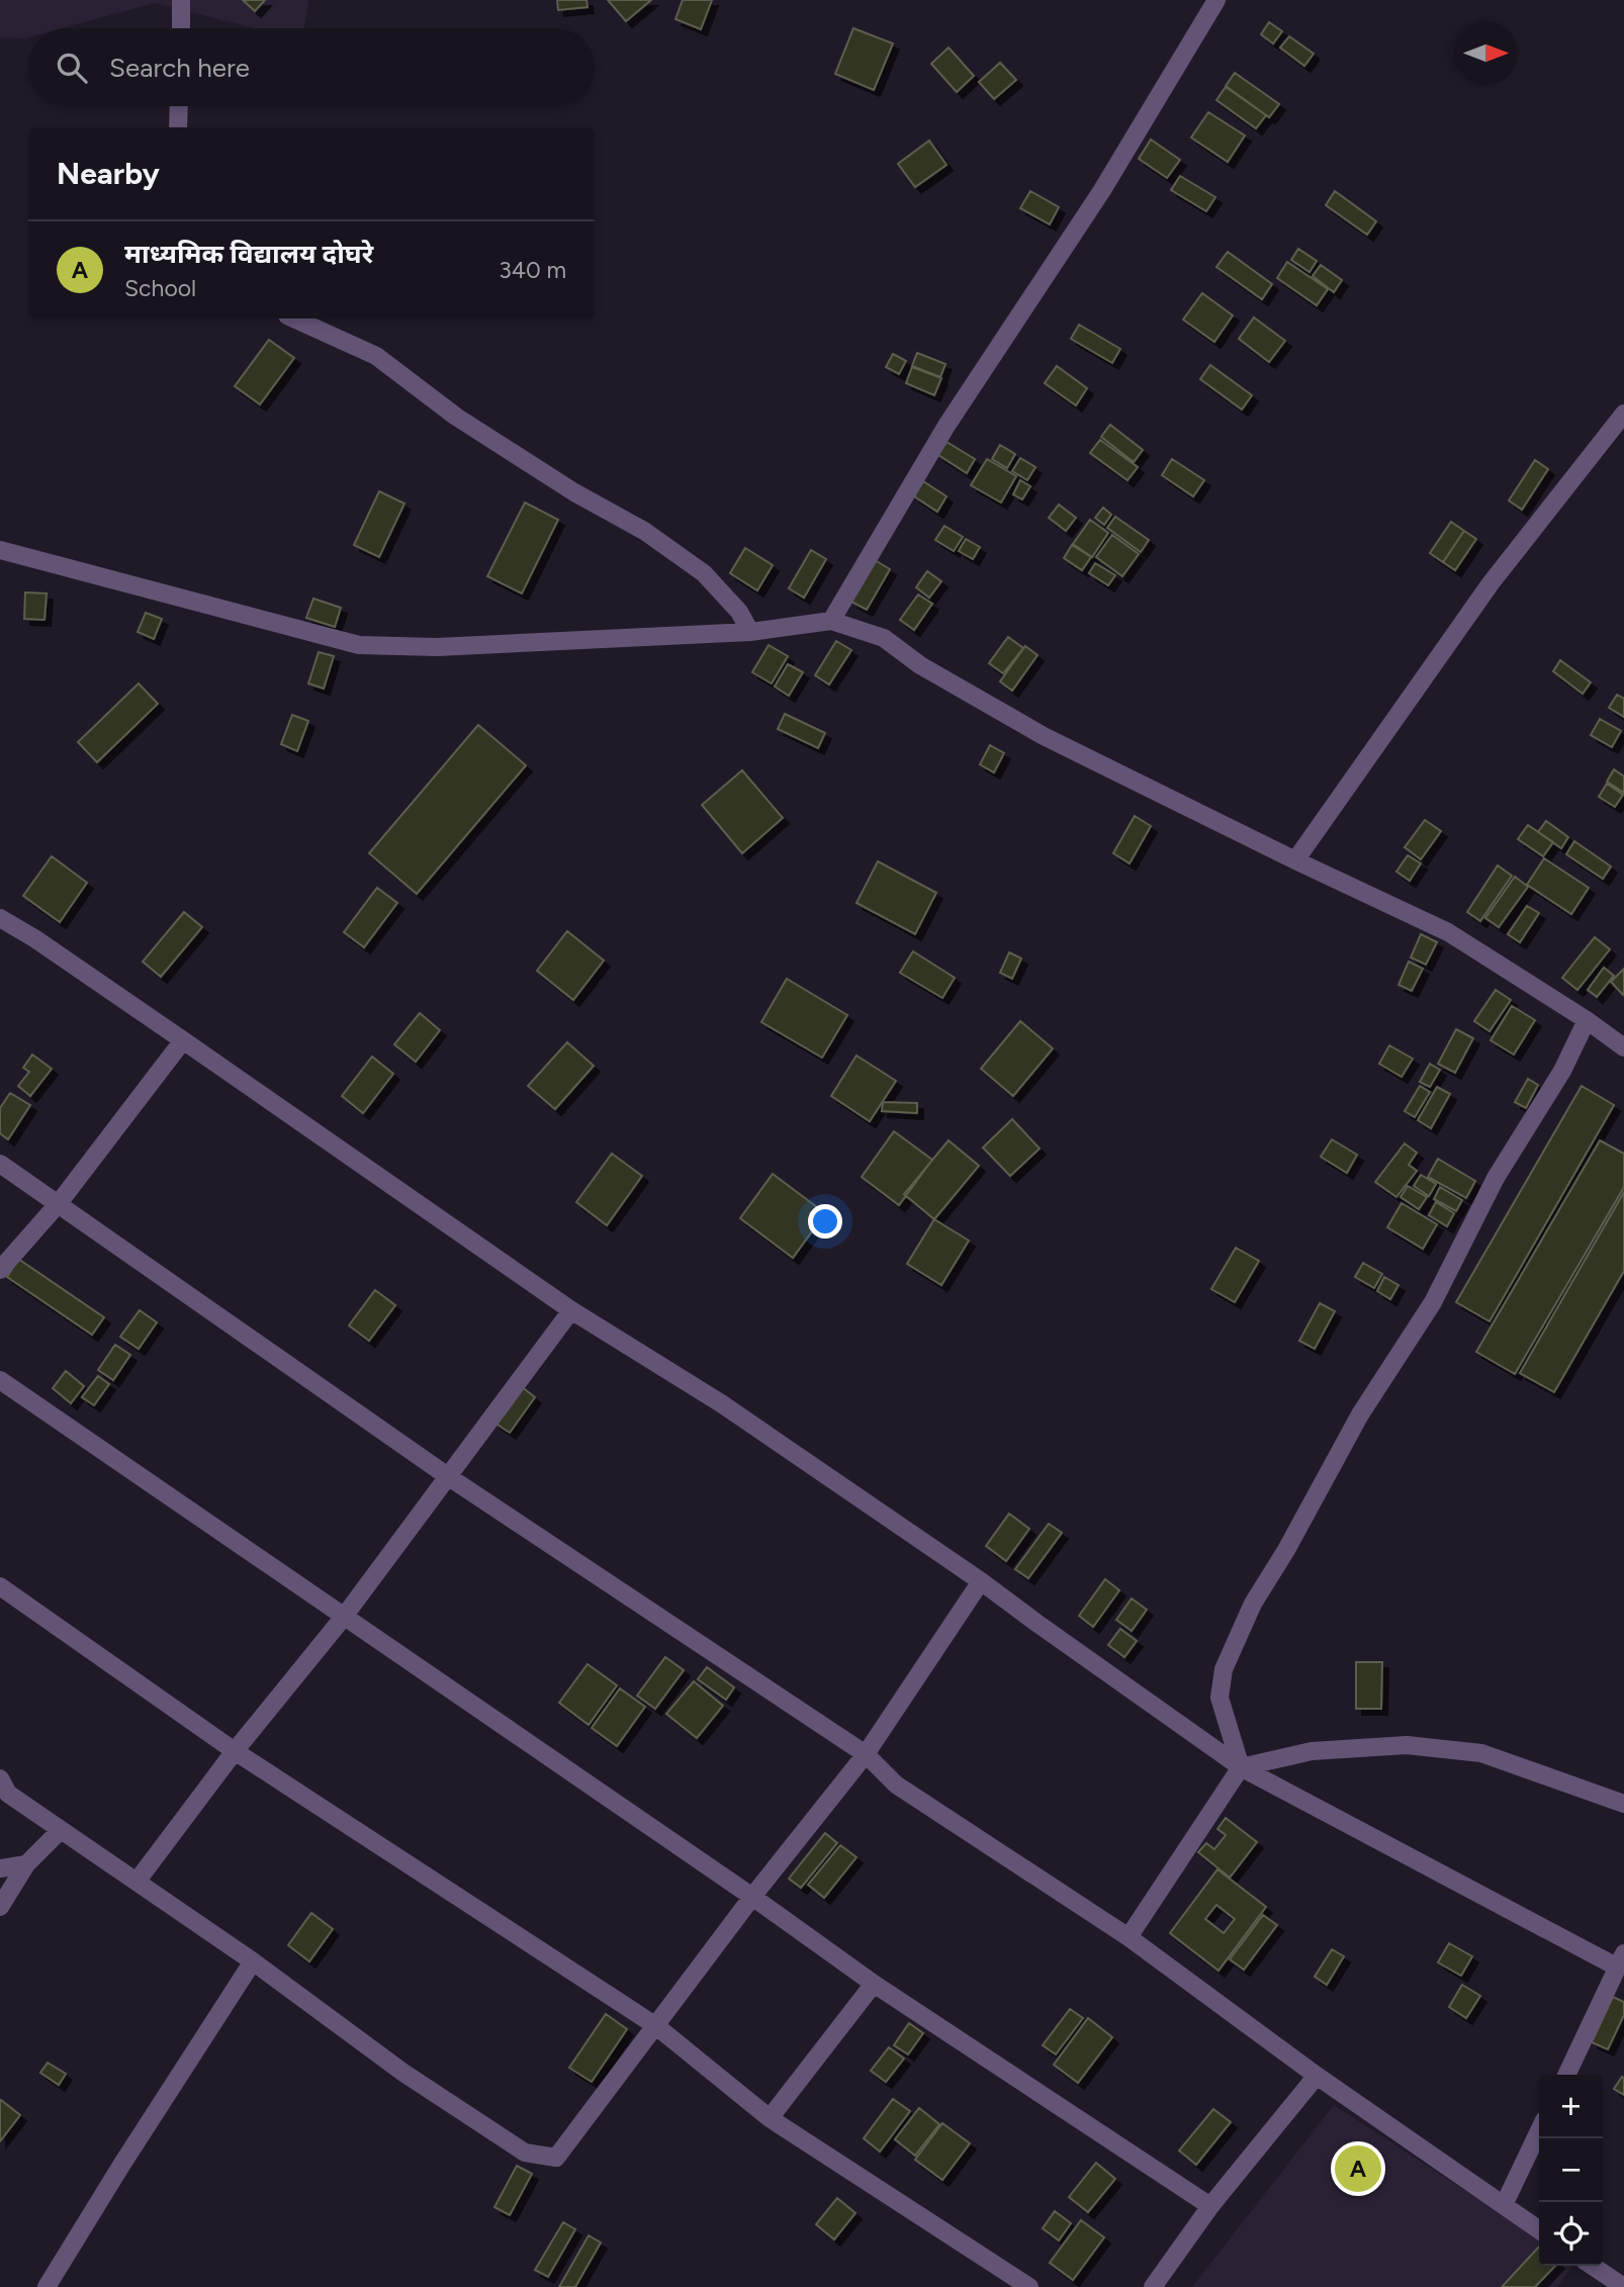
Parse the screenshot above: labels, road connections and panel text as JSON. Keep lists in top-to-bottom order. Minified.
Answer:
{"north":"right","page":{"search":"Search here","heading":"Nearby","list":[{"mark":"A","name":"माध्यमिक विद्यालय दोघरे","note":"School","value":"340 m"}],"map_buttons":["+","−"],"pins":"A"}}
